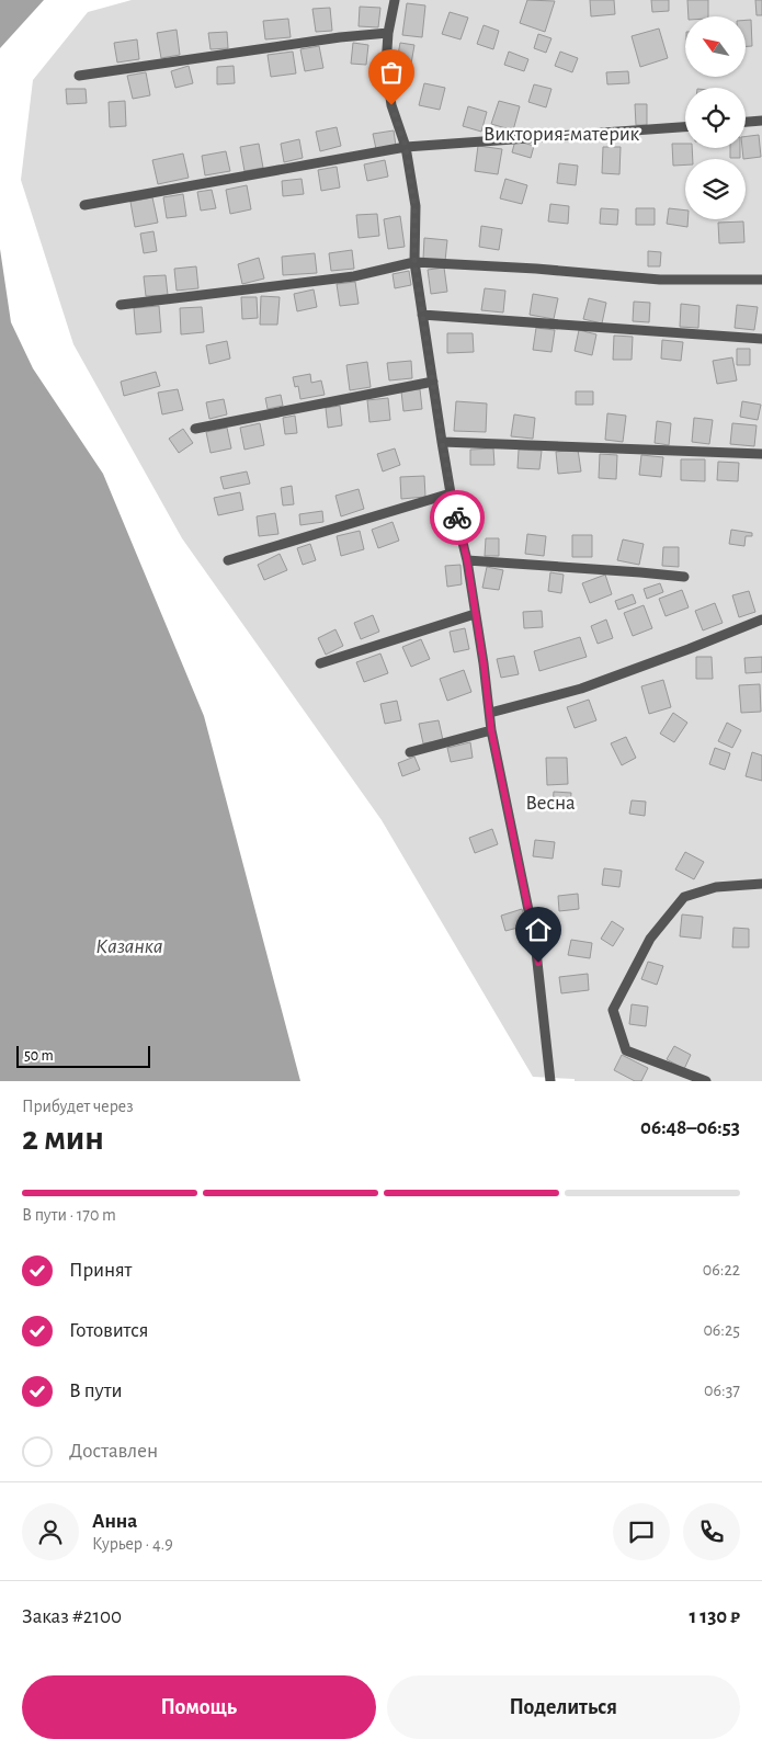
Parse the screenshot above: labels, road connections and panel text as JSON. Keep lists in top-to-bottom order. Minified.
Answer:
{"water":["Казанка"],"parks":["Виктория-материк","Весна"],"scale_bar":"50 m","north":"top left","page":{"scale":"50 m","heading":["2 мин","Прибудет через","06:48–06:53"],"panel":["Анна","Курьер · 4.9","Заказ #2100","1 130 ₽"],"bar":"В пути · 170 m","list":[["Принят","06:22"],["Готовится","06:25"],["В пути","06:37"],"Доставлен"],"buttons":["Помощь","Поделиться"]}}
